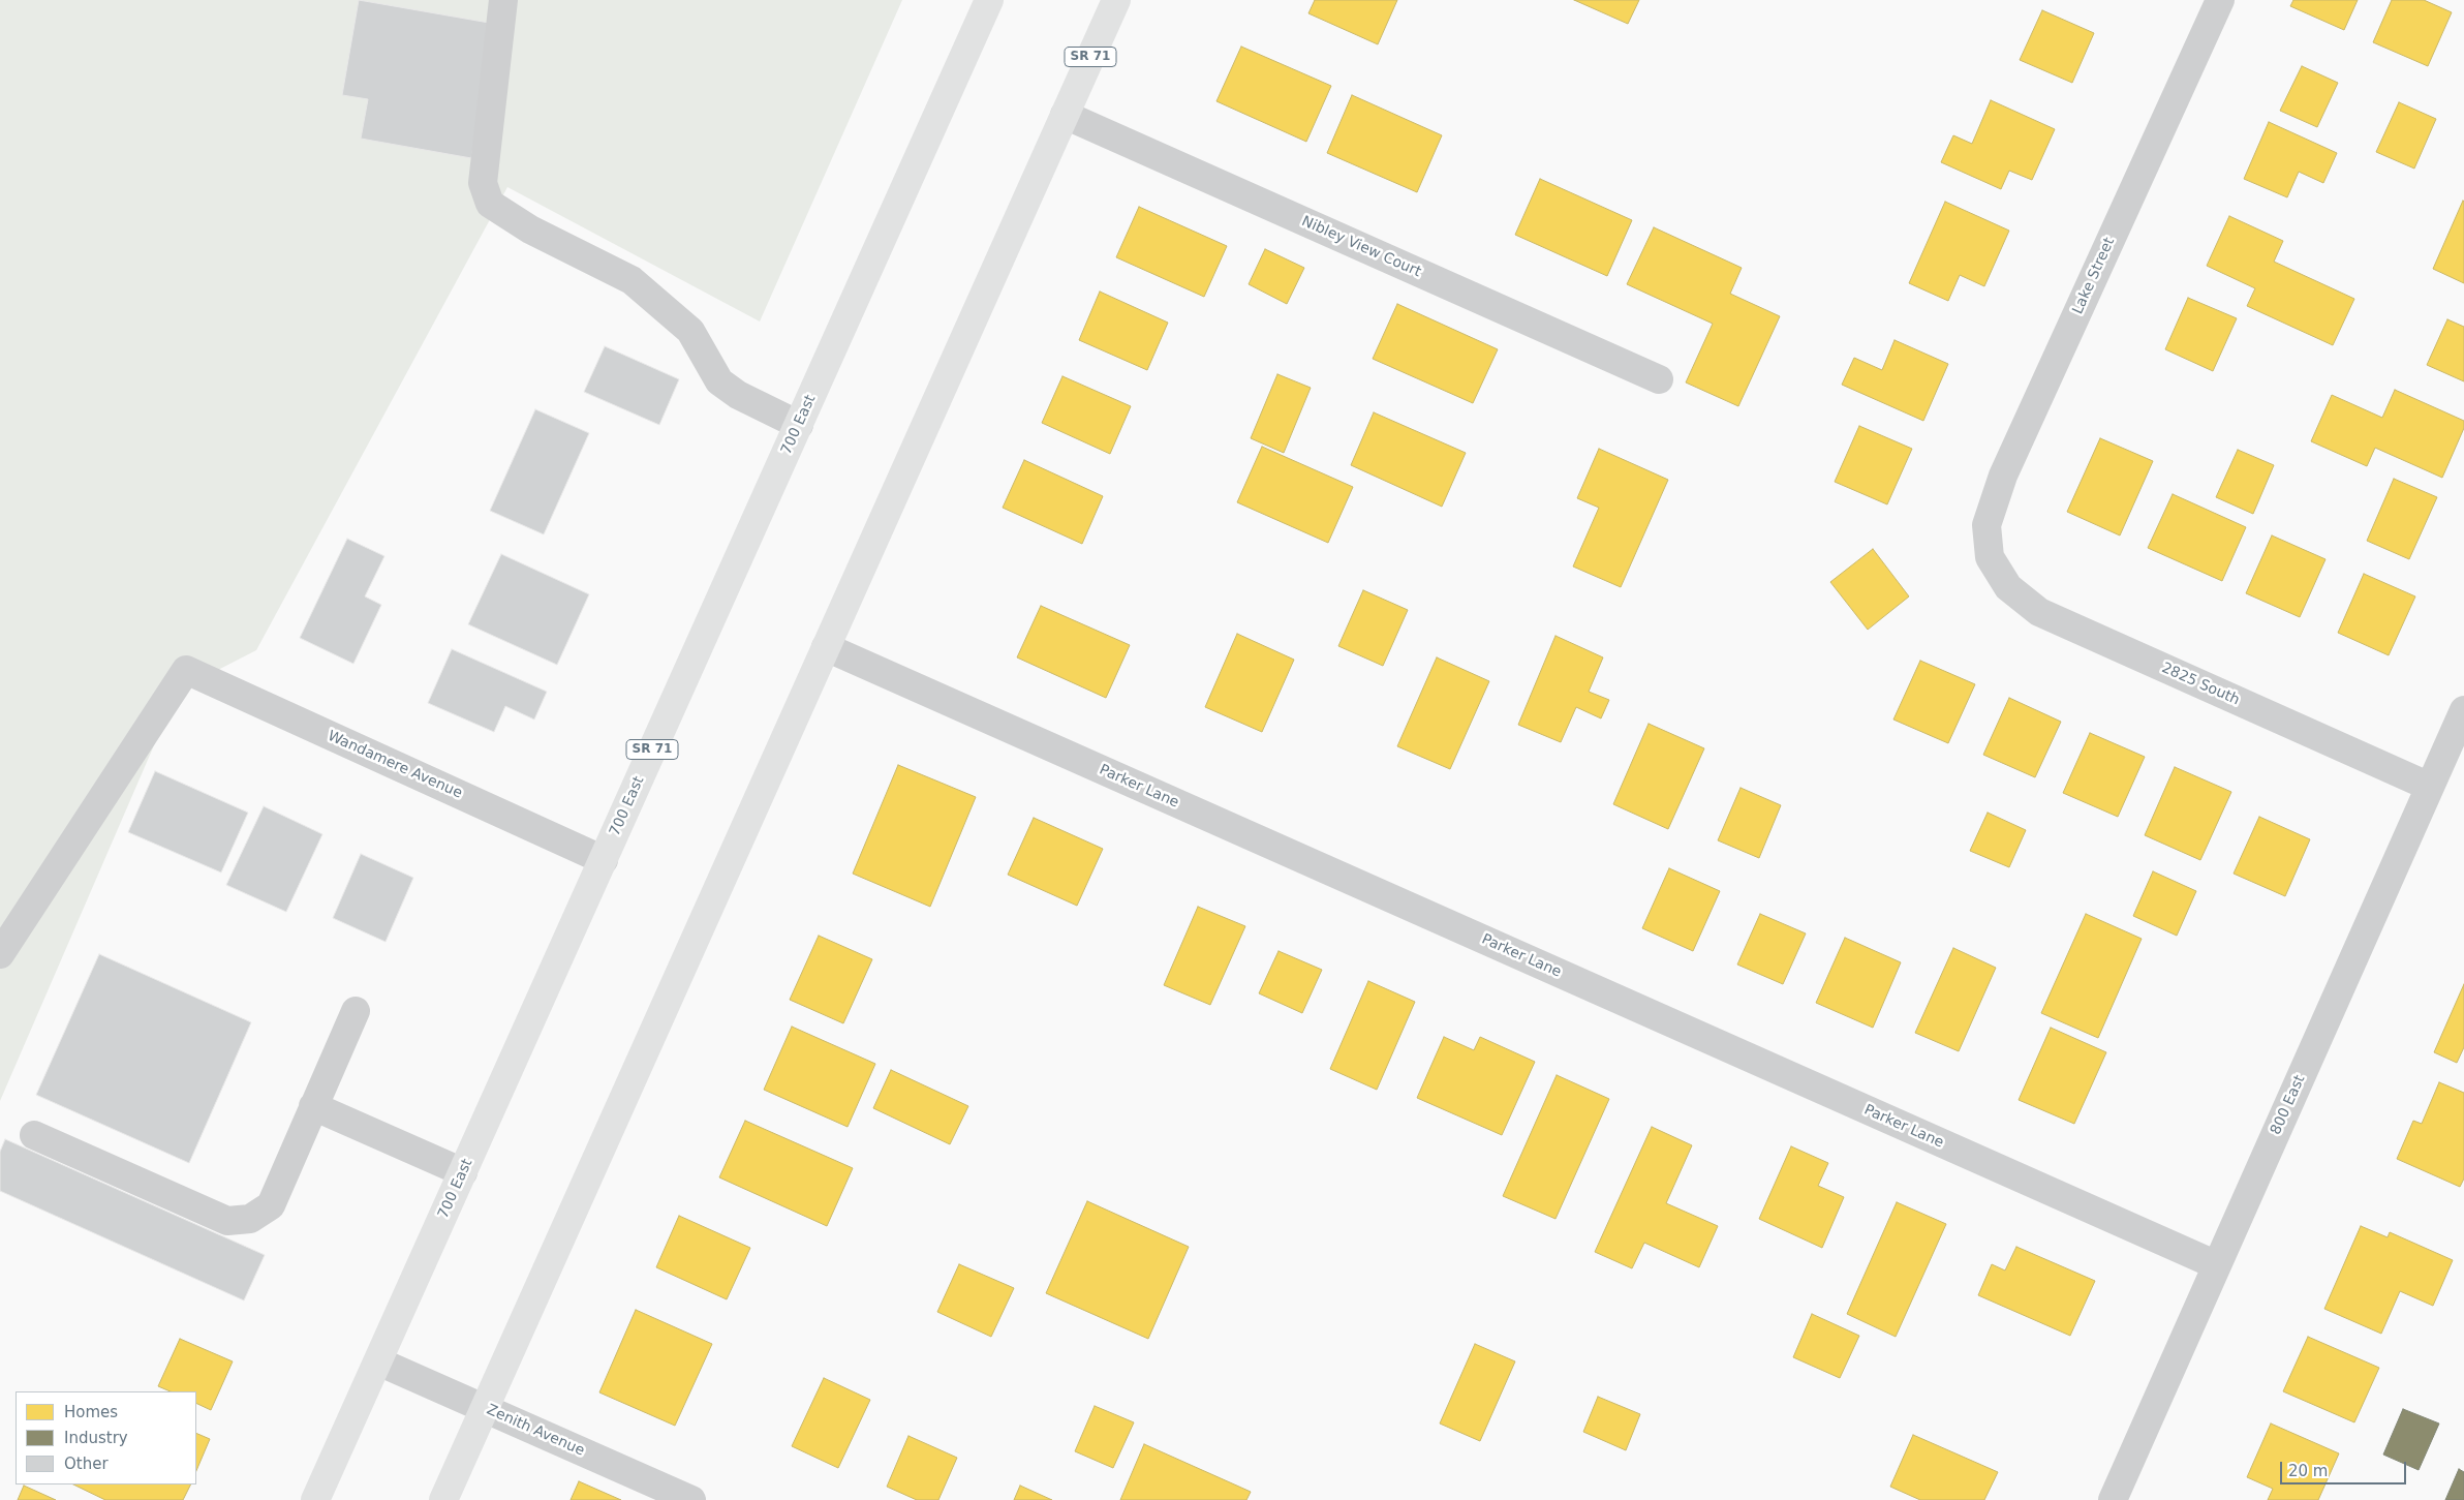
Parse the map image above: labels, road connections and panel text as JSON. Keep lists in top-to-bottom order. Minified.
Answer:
{"streets":{"main road":["SR 71","700 East"],"street":["Nibley View Court","Lake Street","2825 South","Wandamere Avenue","Parker Lane","800 East","Zenith Avenue"]},"crossings":[["SR 71","Nibley View Court"],["SR 71","Parker Lane"],["SR 71","Zenith Avenue"],["Lake Street","2825 South"],["700 East","Wandamere Avenue"],["700 East","Zenith Avenue"],["2825 South","800 East"],["Parker Lane","800 East"]],"legend":["Homes","Industry","Other"],"scale_bar":"20 m"}
